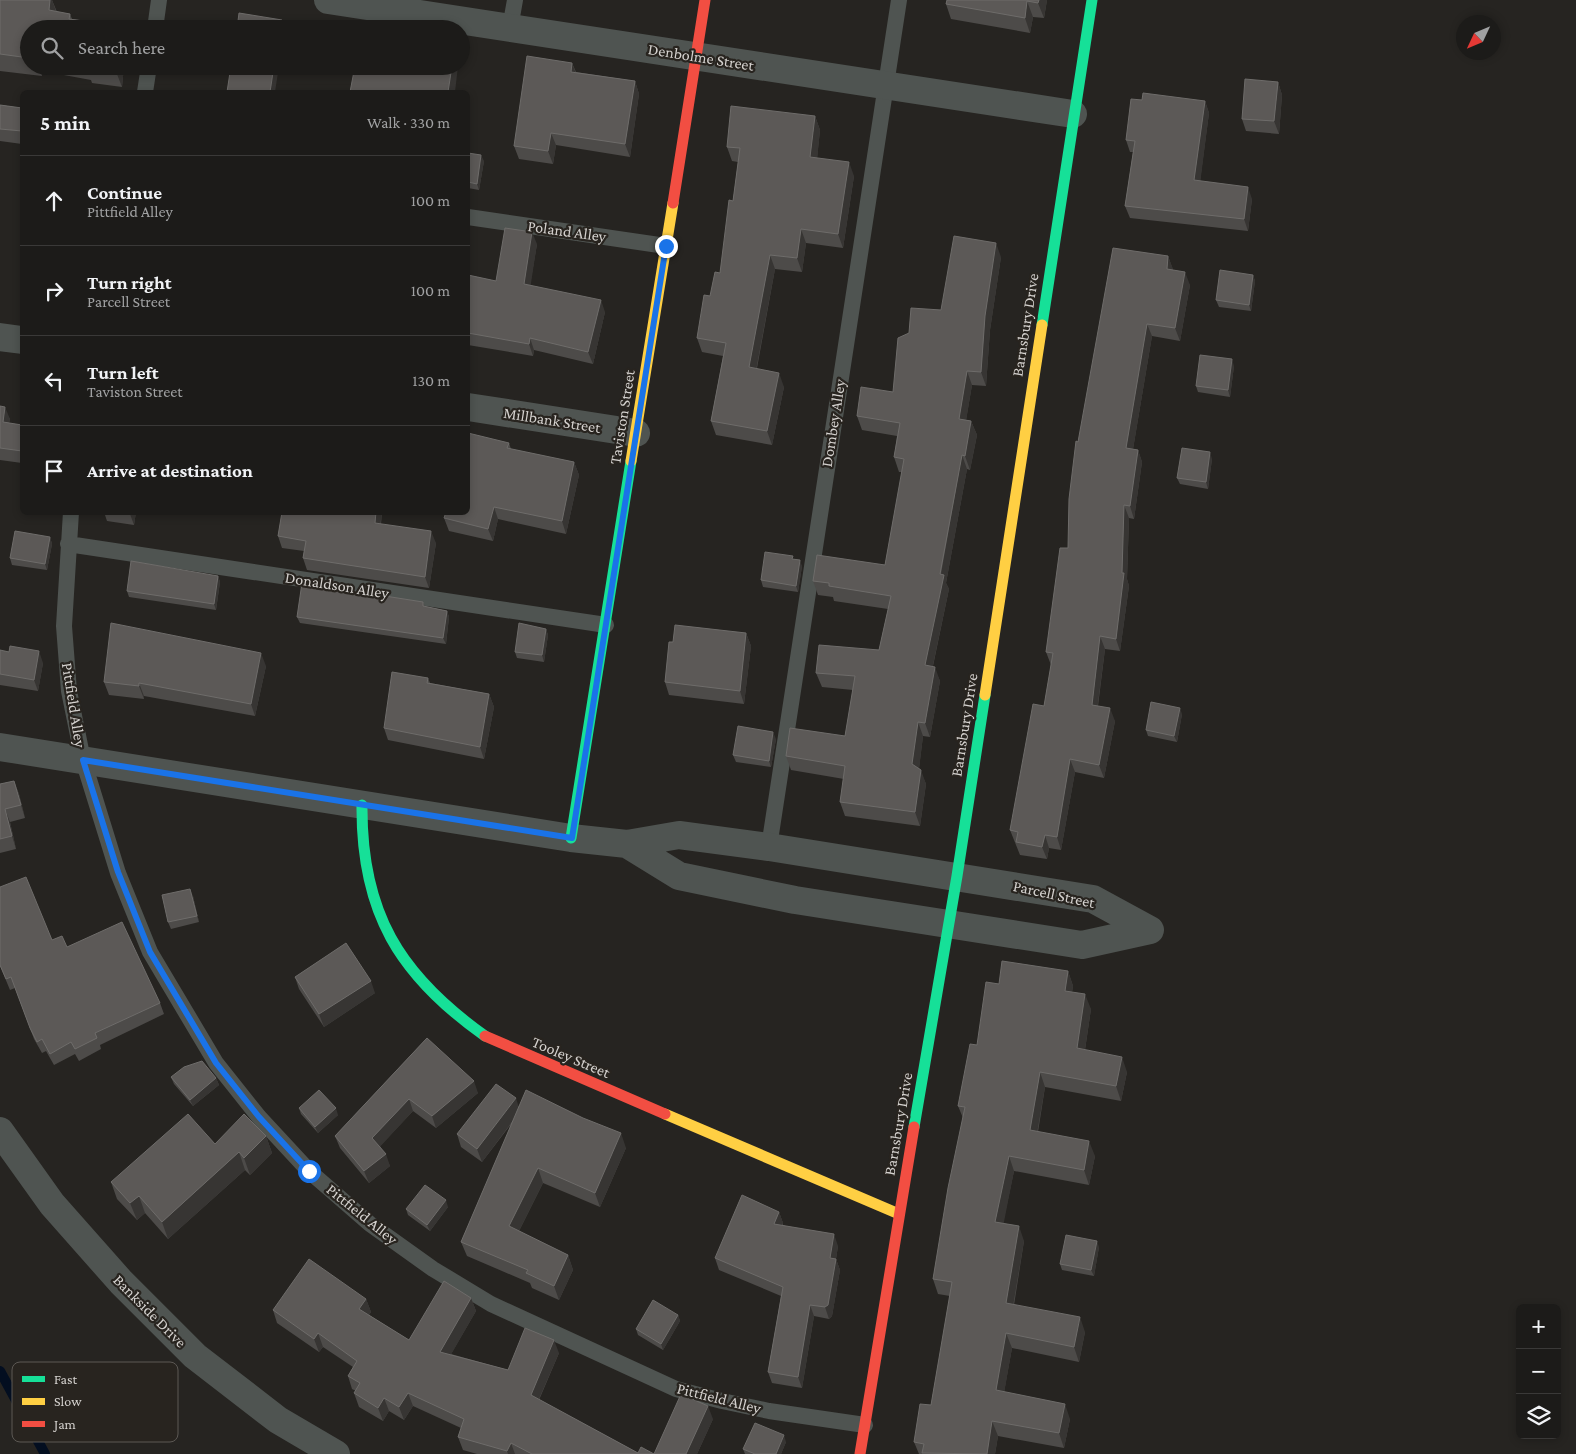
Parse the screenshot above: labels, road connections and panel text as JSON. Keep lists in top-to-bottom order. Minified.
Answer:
{"streets":{"street":["Denbolme Street","Barnsbury Drive","Taviston Street","Millbank Street","Parcell Street","Tooley Street","Bankside Drive"],"lane":["Poland Alley","Dombey Alley","Donaldson Alley","Pittfield Alley"]},"crossings":[["Denbolme Street","Barnsbury Drive"],["Denbolme Street","Taviston Street"],["Denbolme Street","Dombey Alley"],["Poland Alley","Taviston Street"],["Barnsbury Drive","Pittfield Alley"],["Barnsbury Drive","Parcell Street"],["Barnsbury Drive","Tooley Street"],["Taviston Street","Millbank Street"],["Taviston Street","Donaldson Alley"],["Taviston Street","Parcell Street"],["Dombey Alley","Parcell Street"],["Donaldson Alley","Pittfield Alley"],["Pittfield Alley","Parcell Street"],["Parcell Street","Tooley Street"]],"legend":["Fast","Slow","Jam"],"north":"bottom left","page":{"search":"Search here","heading":["5 min","Walk · 330 m"],"list":[["Continue","Pittfield Alley","100 m"],["Turn right","Parcell Street","100 m"],["Turn left","Taviston Street","130 m"],"Arrive at destination"],"map_buttons":["+","−"]}}
